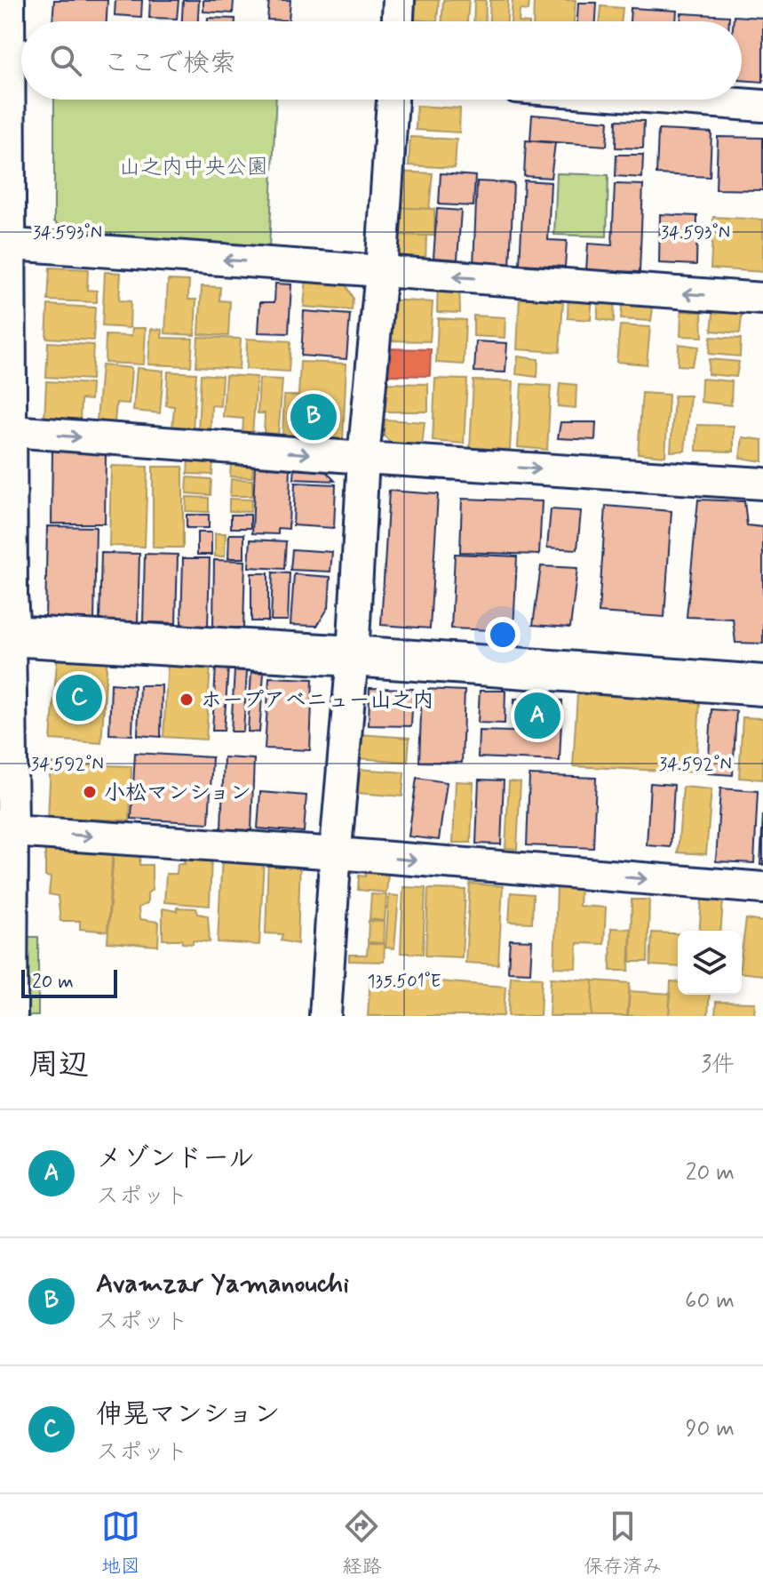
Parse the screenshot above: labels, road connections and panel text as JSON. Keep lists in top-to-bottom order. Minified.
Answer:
{"parks":["山之内中央公園"],"places":["ホープアベニュー山之内","小松マンション"],"scale_bar":"20 m","page":{"search":"ここで検索","pins":["B","C","A"],"scale":"20 m","heading":["周辺","3件"],"list":[{"mark":"A","name":"メゾンドール","note":"スポット","value":"20 m"},{"mark":"B","name":"Avamzar Yamanouchi","note":"スポット","value":"60 m"},{"mark":"C","name":"伸晃マンション","note":"スポット","value":"90 m"}],"nav":["地図","経路","保存済み"]},"coordinates":["34.593°N","34.592°N","135.501°E"]}
